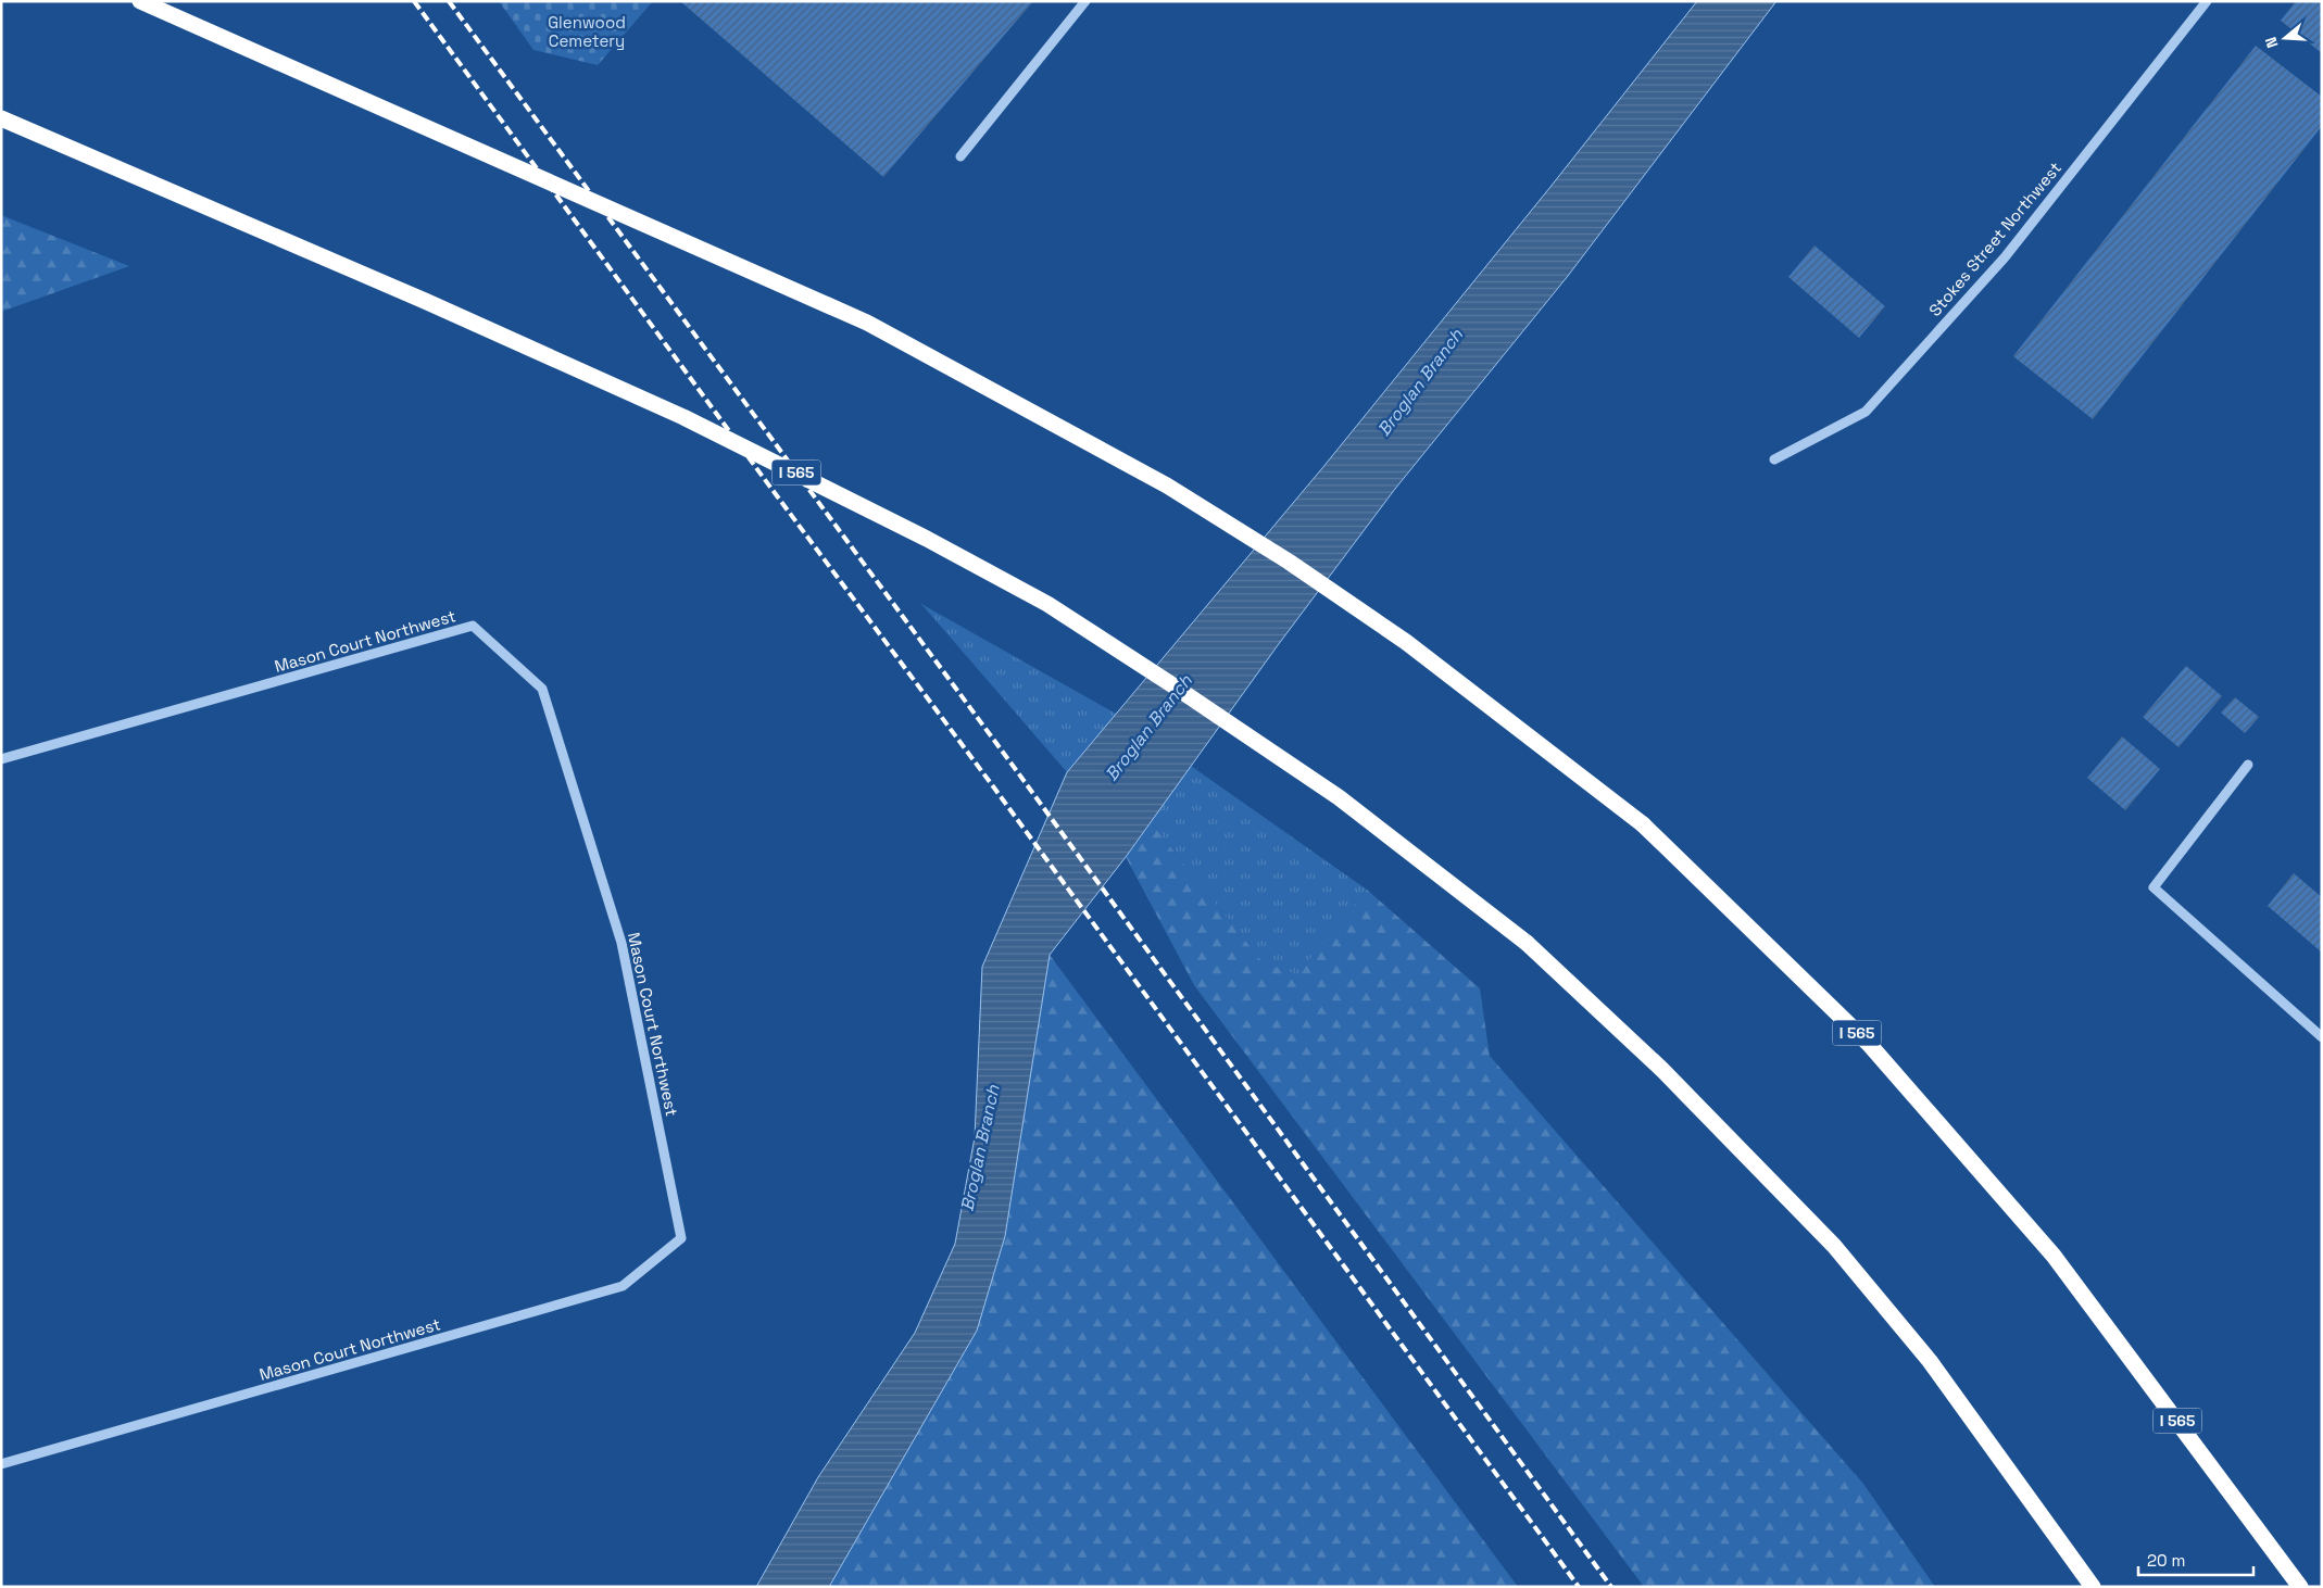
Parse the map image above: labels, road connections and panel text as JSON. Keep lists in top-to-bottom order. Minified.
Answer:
{"streets":{"highway":["I 565"],"street":["Stokes Street Northwest","Mason Court Northwest"]},"water":["Broglan Branch"],"parks":["Glenwood Cemetery"],"scale_bar":"20 m","north":"left"}
